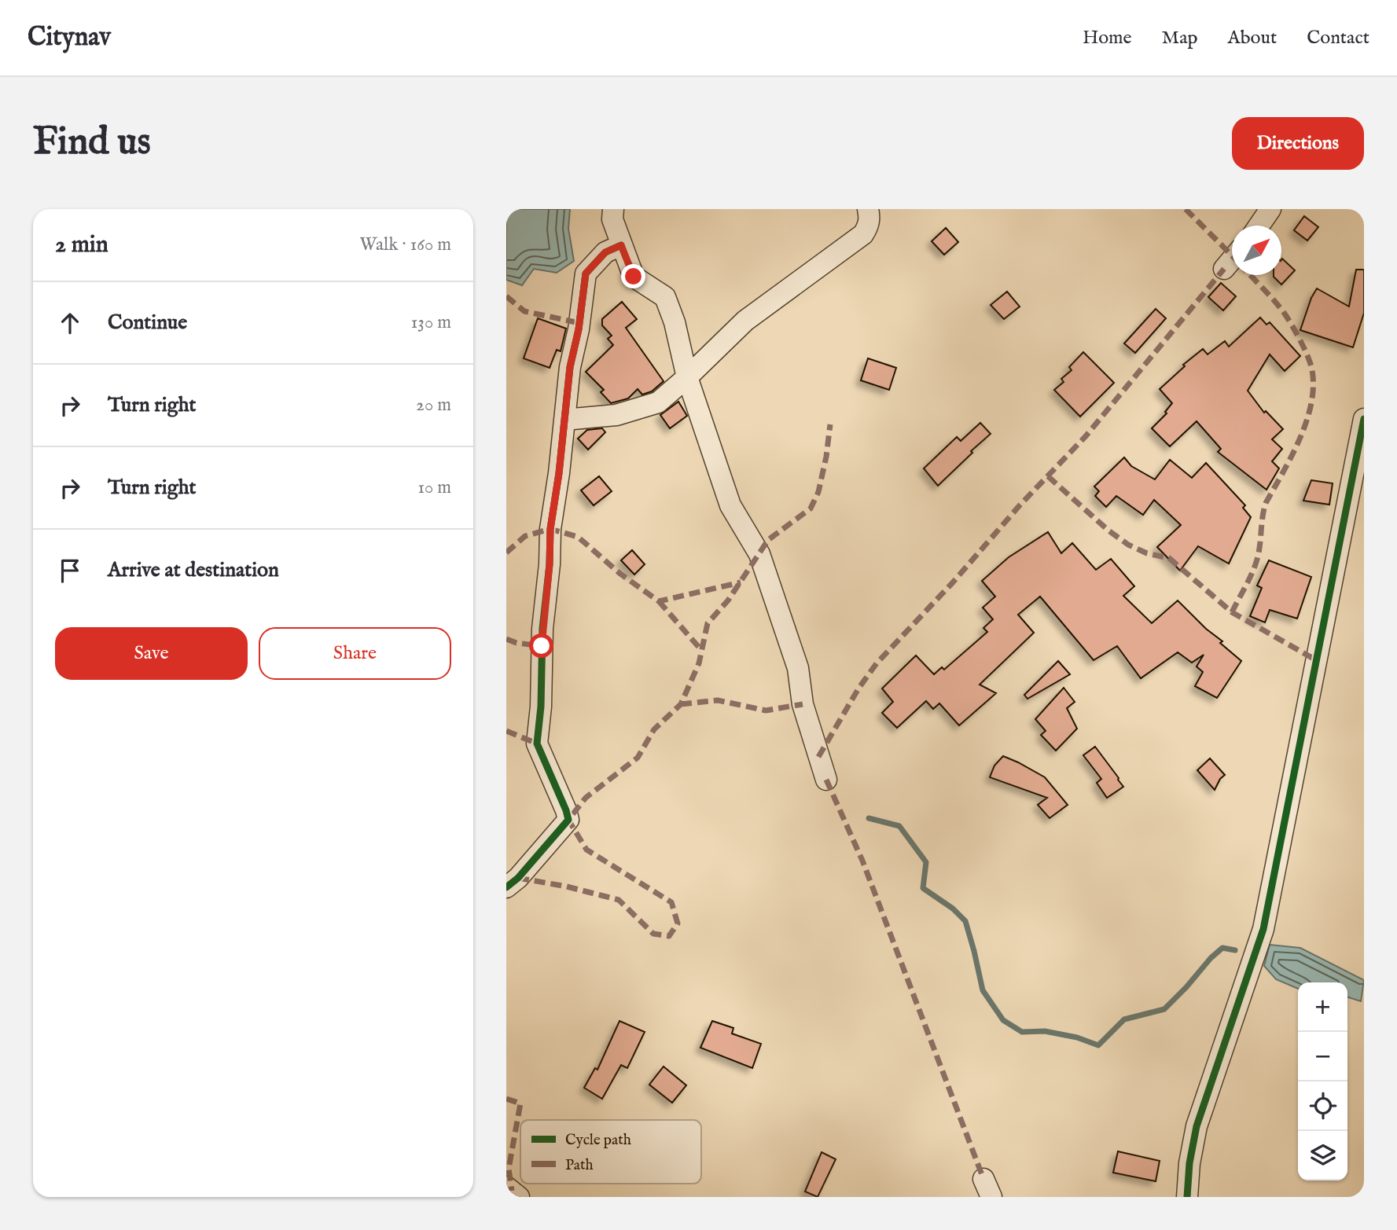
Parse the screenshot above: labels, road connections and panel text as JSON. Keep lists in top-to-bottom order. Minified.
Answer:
{"legend":["Cycle path","Path"],"north":"top right","page":{"header":"Citynav","nav":["Home","Map","About","Contact"],"buttons":["Directions",["Save","Share"]],"title":"Find us","heading":["2 min","Walk · 160 m"],"list":[["Continue","130 m"],["Turn right","20 m"],["Turn right","10 m"],"Arrive at destination"],"map_buttons":["+","−"]}}
